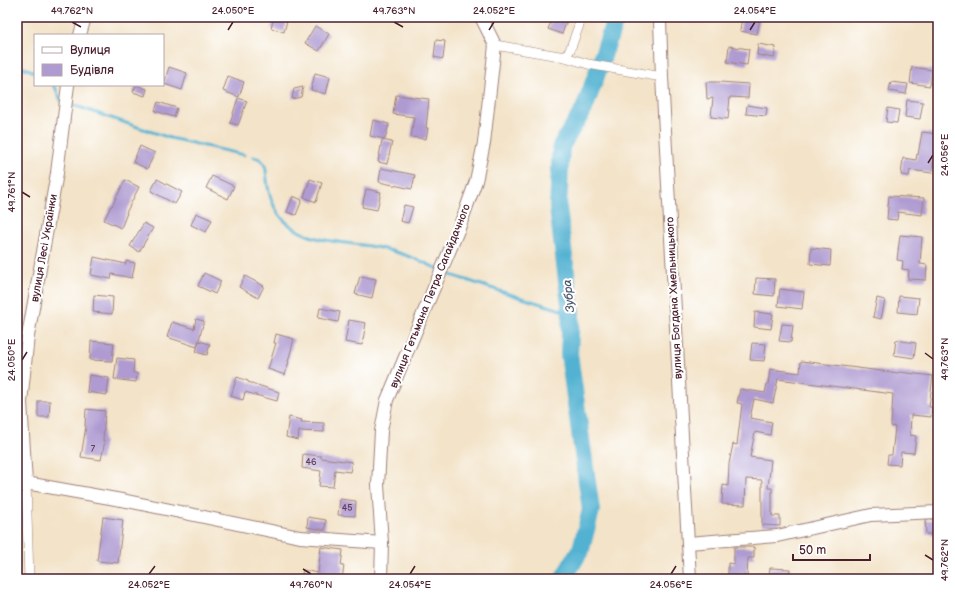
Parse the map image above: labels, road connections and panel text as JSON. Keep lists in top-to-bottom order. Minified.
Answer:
{"streets":{"street":["вулиця Лесі Українки","вулиця Гетьмана Петра Сагайдачного","вулиця Богдана Хмельницького"]},"water":["Зубра"],"house_numbers":["7","46","45"],"legend":["Вулиця","Будівля"],"scale_bar":"50 m","coordinates":["49.762°N","24.050°E","49.763°N","24.052°E","24.054°E","24.056°E","49.761°N","49.760°N"]}
